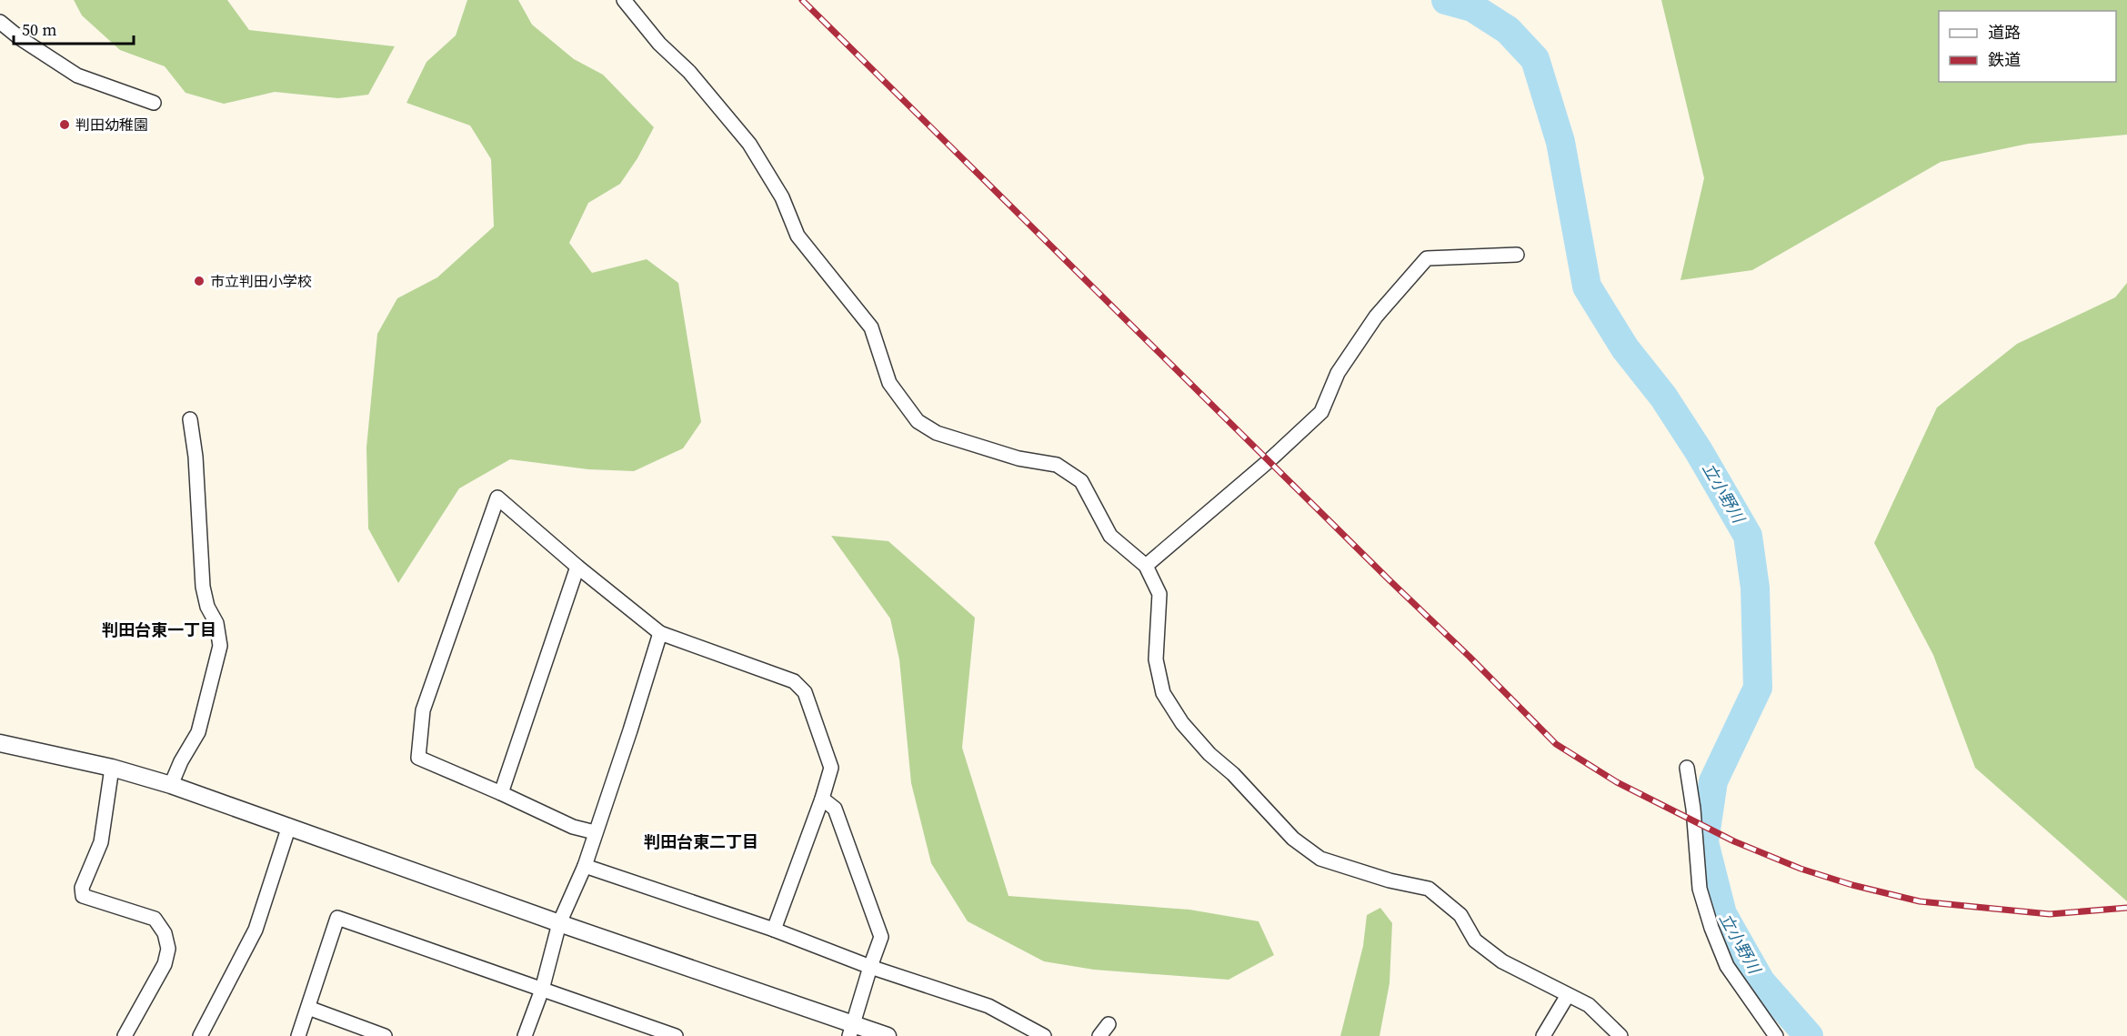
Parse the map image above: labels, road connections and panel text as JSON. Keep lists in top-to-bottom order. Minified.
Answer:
{"districts":["判田台東一丁目","判田台東二丁目"],"water":["立小野川"],"places":["判田幼稚園","市立判田小学校"],"legend":["道路","鉄道"],"scale_bar":"50 m"}
